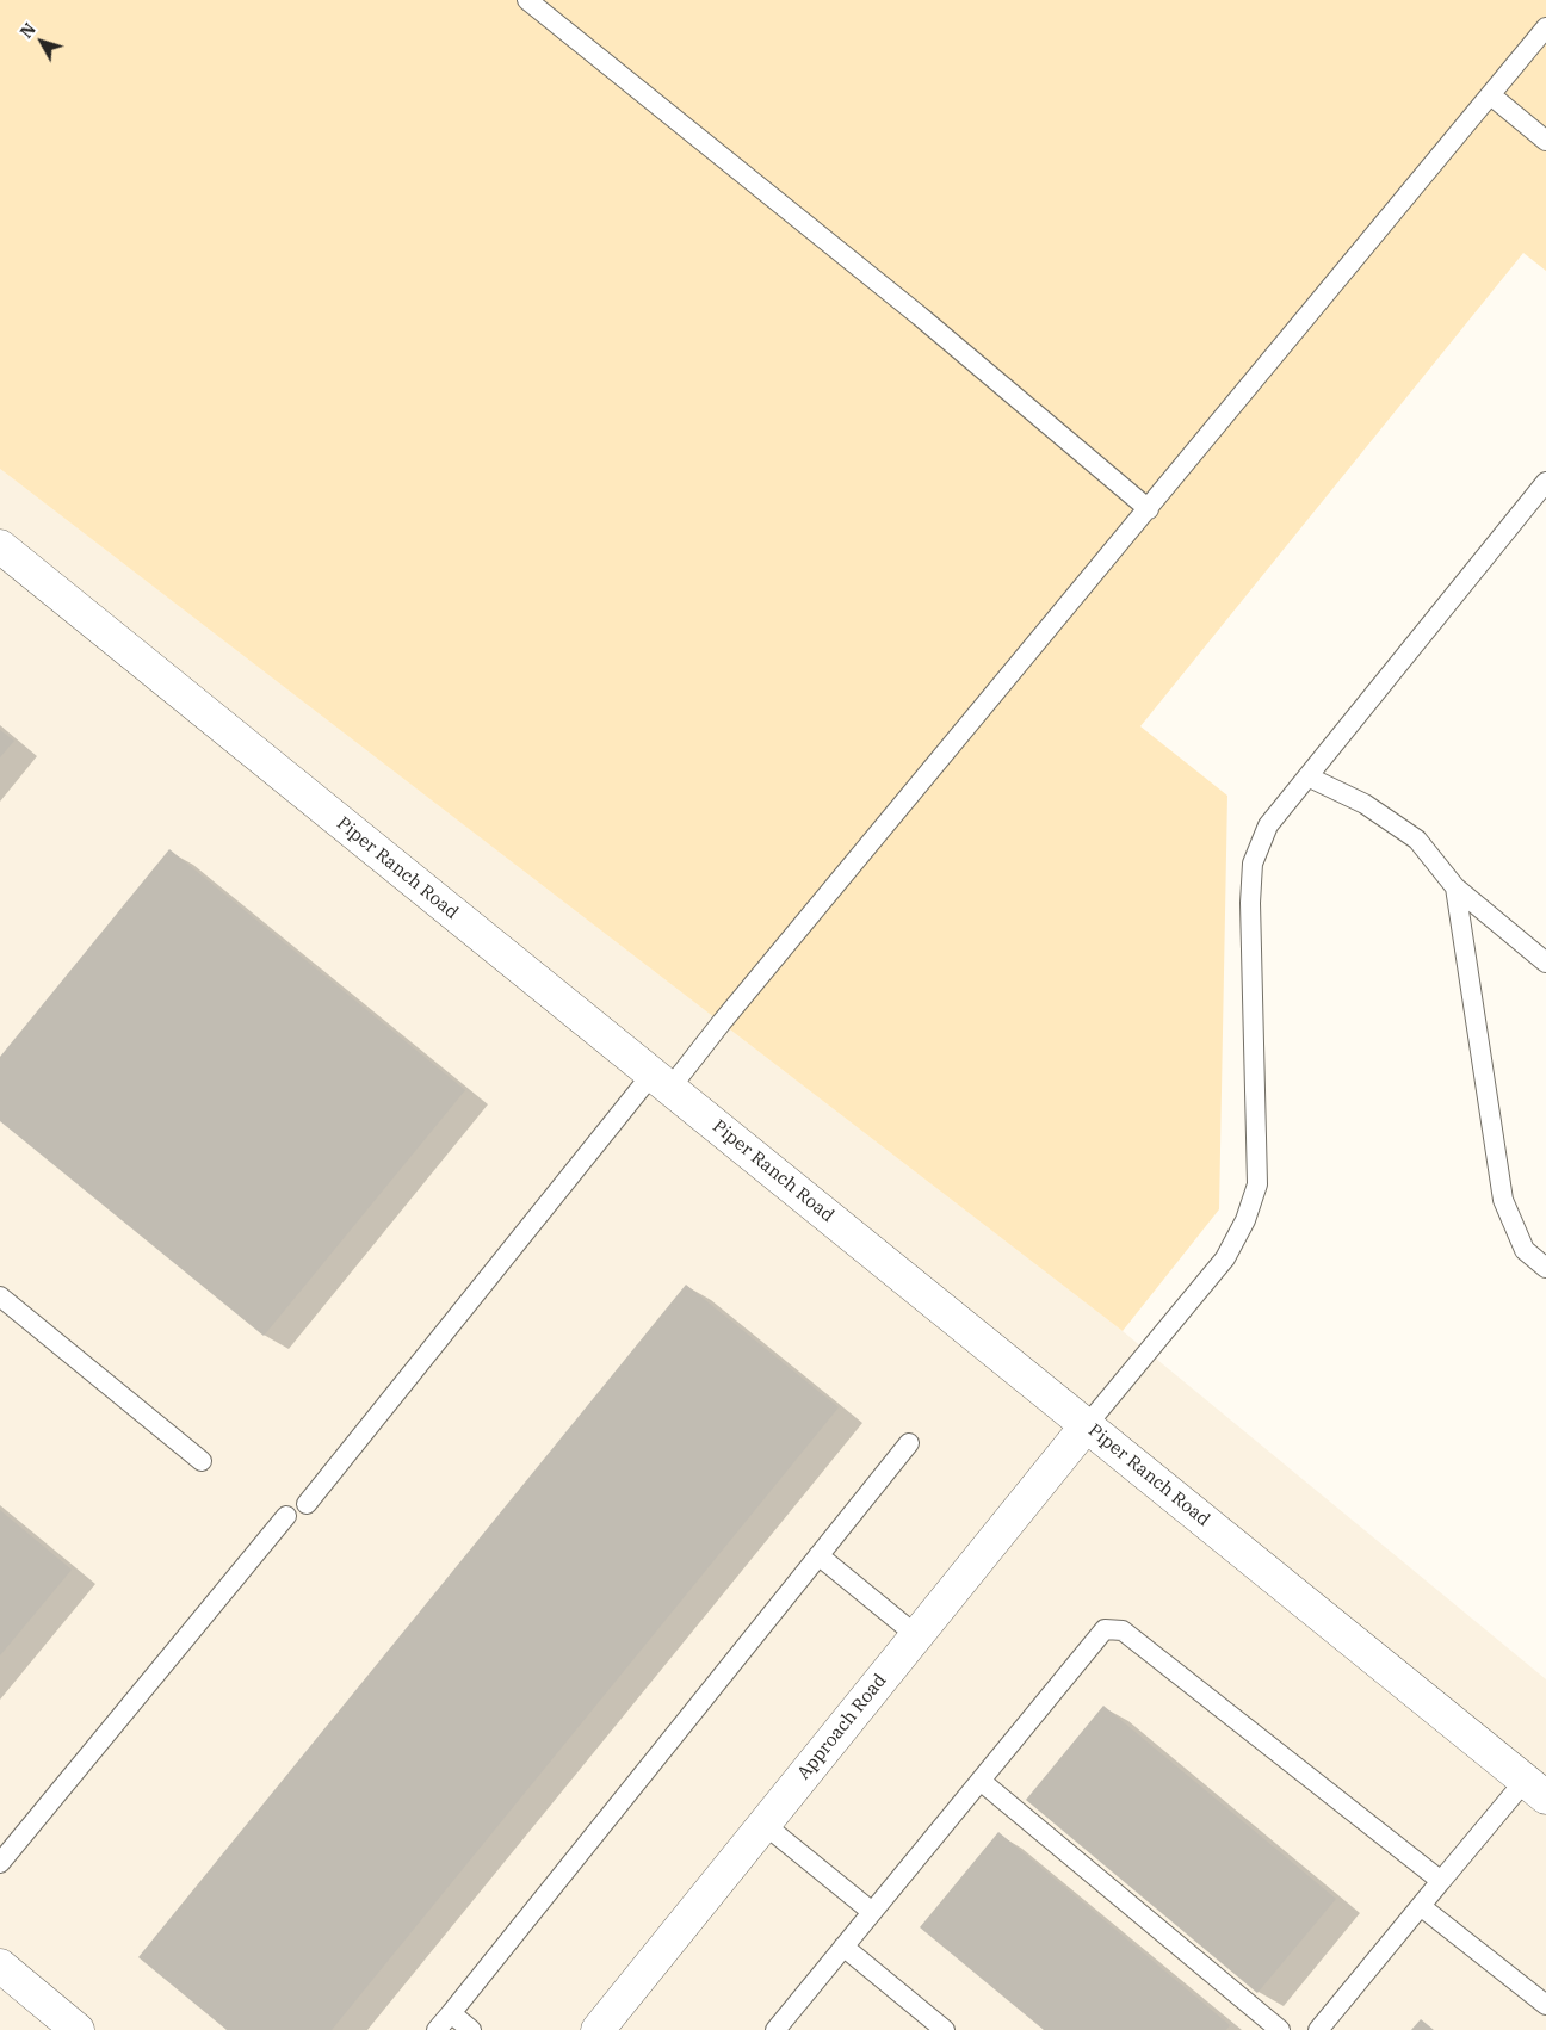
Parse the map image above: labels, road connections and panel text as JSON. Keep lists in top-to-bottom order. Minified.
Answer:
{"streets":{"street":["Piper Ranch Road","Approach Road"]},"crossings":[["Piper Ranch Road","Approach Road"]],"north":"top left"}
